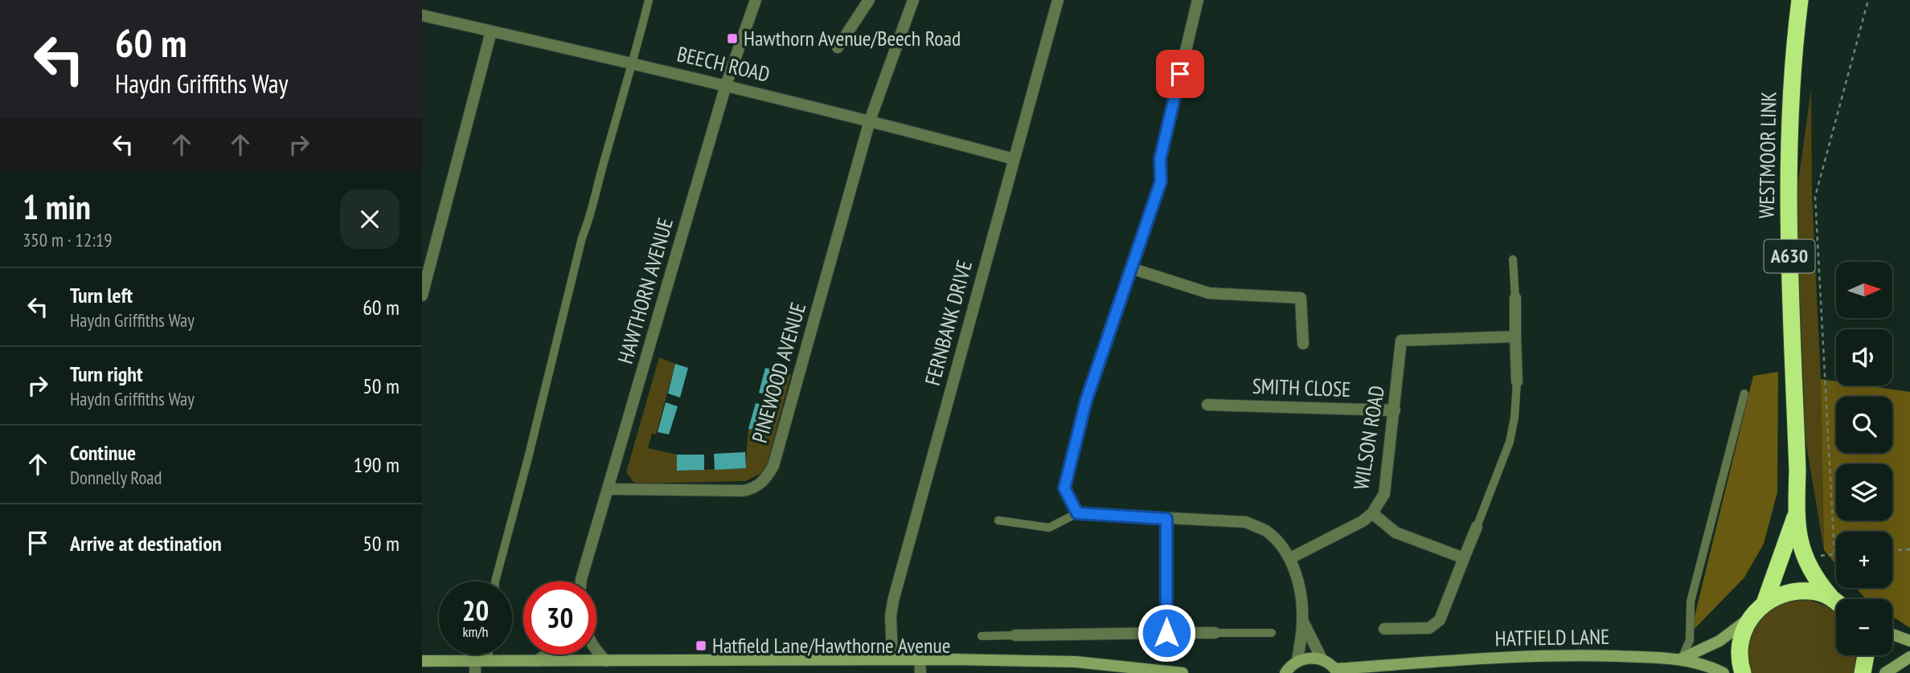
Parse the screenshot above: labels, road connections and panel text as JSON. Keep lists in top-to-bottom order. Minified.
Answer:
{"streets":{"highway":["WESTMOOR LINK","A630"],"street":["BEECH ROAD","HAWTHORN AVENUE","FERNBANK DRIVE","PINEWOOD AVENUE","SMITH CLOSE","WILSON ROAD","HATFIELD LANE"]},"crossings":[["BEECH ROAD","HAWTHORN AVENUE"],["BEECH ROAD","FERNBANK DRIVE"],["BEECH ROAD","PINEWOOD AVENUE"],["HAWTHORN AVENUE","PINEWOOD AVENUE"],["SMITH CLOSE","WILSON ROAD"]],"places":{"transit":["Hawthorn Avenue/Beech Road","Hatfield Lane/Hawthorne Avenue"]},"north":"right","page":{"turn":["60 m","Haydn Griffiths Way"],"heading":["1 min","350 m · 12:19"],"map_buttons":["+","−"],"list":[{"name":"Turn left","note":"Haydn Griffiths Way","value":"60 m"},{"name":"Turn right","note":"Haydn Griffiths Way","value":"50 m"},{"name":"Continue","note":"Donnelly Road","value":"190 m"},{"name":"Arrive at destination","value":"50 m"}],"speed":"20 km/h","limit":"30"}}
